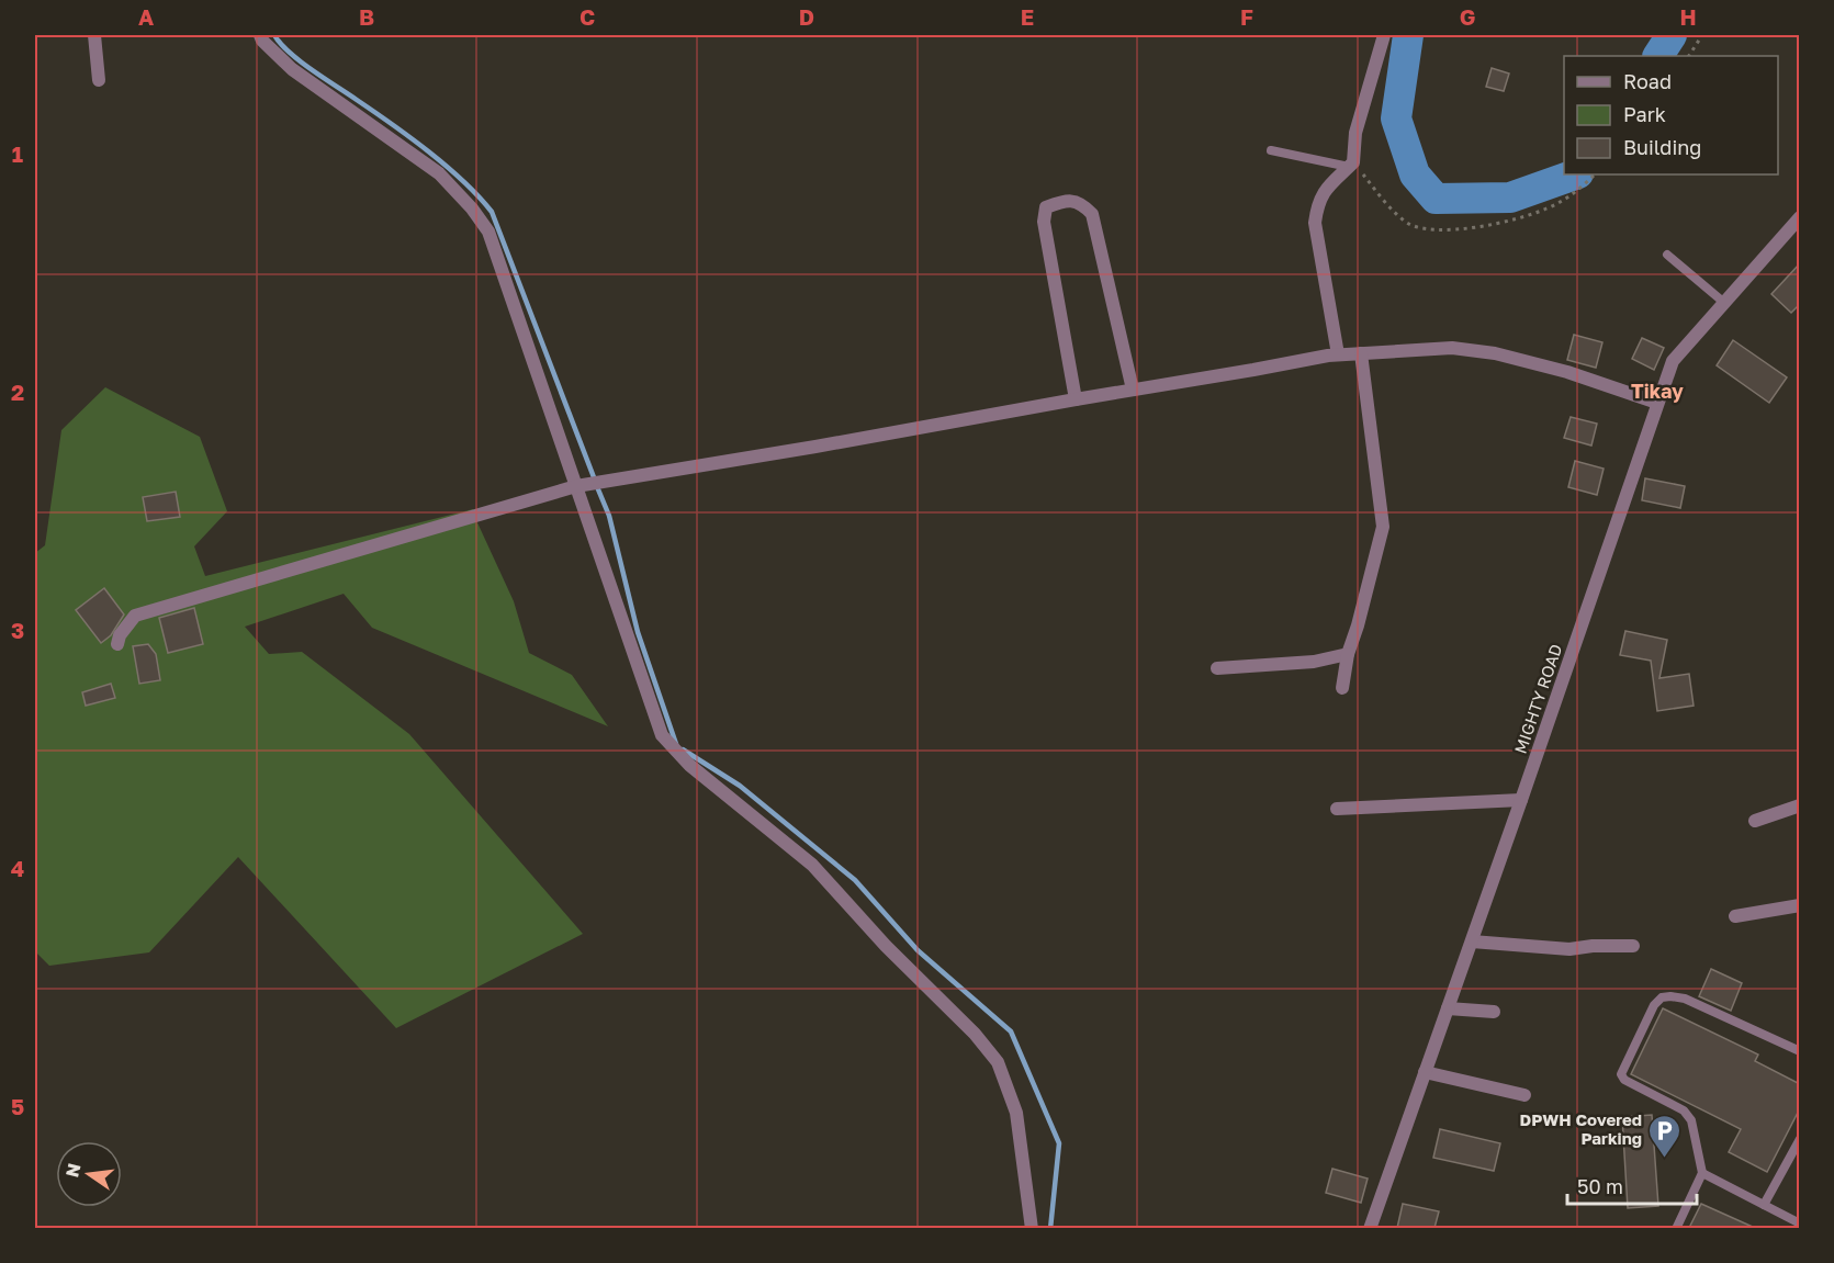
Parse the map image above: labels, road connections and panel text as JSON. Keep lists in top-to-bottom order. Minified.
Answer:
{"streets":{"street":["MIGHTY ROAD"]},"districts":["Tikay"],"places":{"parking":["DPWH Covered Parking"]},"legend":["Road","Park","Building"],"scale_bar":"50 m","north":"left","grid":{"columns":["A","B","C","D","E","F","G","H"],"rows":["1","2","3","4","5"]}}
